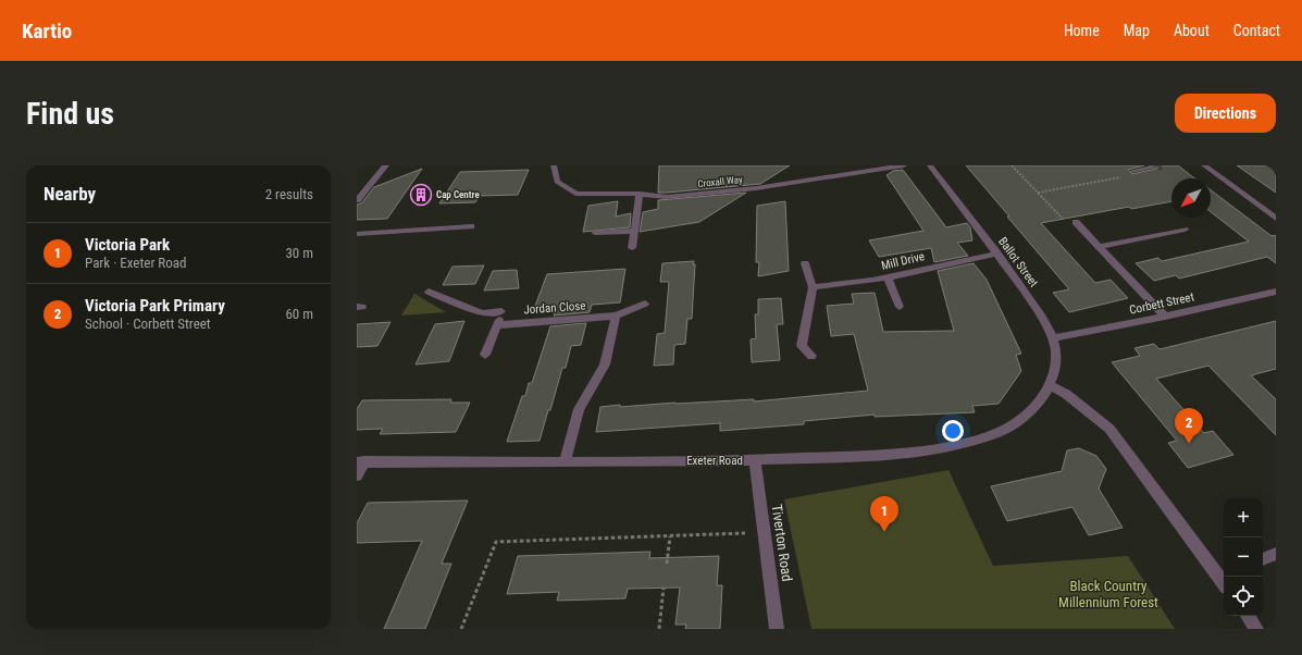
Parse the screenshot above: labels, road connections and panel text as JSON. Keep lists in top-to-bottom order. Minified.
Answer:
{"streets":{"street":["Croxall Way","Mill Drive","Ballot Street","Corbett Street","Jordan Close","Exeter Road","Tiverton Road"]},"crossings":[["Mill Drive","Ballot Street"],["Ballot Street","Corbett Street"],["Ballot Street","Exeter Road"],["Exeter Road","Tiverton Road"]],"parks":["Black Country Millennium Forest"],"places":{"building":["Cap Centre"]},"north":"bottom left","page":{"header":"Kartio","nav":["Home","Map","About","Contact"],"buttons":"Directions","title":"Find us","heading":["Nearby","2 results"],"list":[{"mark":"1","name":"Victoria Park","note":"Park · Exeter Road","value":"30 m"},{"mark":"2","name":"Victoria Park Primary","note":"School · Corbett Street","value":"60 m"}],"pins":["2","1"],"map_buttons":["+","−"]}}
